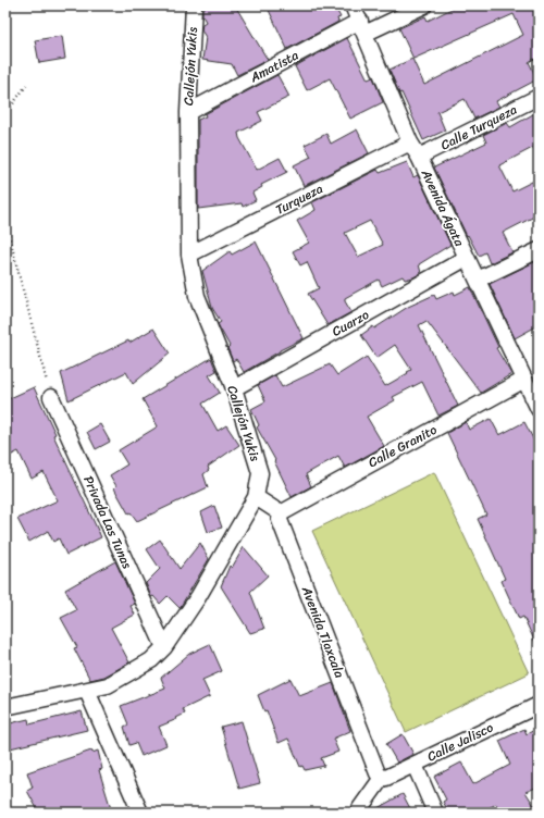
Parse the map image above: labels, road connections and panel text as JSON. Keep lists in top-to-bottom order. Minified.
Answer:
{"streets":{"street":["Callejón Yukis","Amatista","Calle Turqueza","Turqueza","Avenida Ágata","Cuarzo","Calle Granito","Privada Las Tunas","Avenida Tlaxcala","Calle Jalisco"]},"crossings":[["Callejón Yukis","Amatista"],["Callejón Yukis","Turqueza"],["Callejón Yukis","Cuarzo"],["Callejón Yukis","Privada Las Tunas"],["Amatista","Avenida Ágata"],["Calle Turqueza","Avenida Ágata"],["Turqueza","Avenida Ágata"],["Avenida Ágata","Cuarzo"],["Avenida Ágata","Calle Granito"],["Calle Granito","Avenida Tlaxcala"],["Avenida Tlaxcala","Calle Jalisco"]]}
